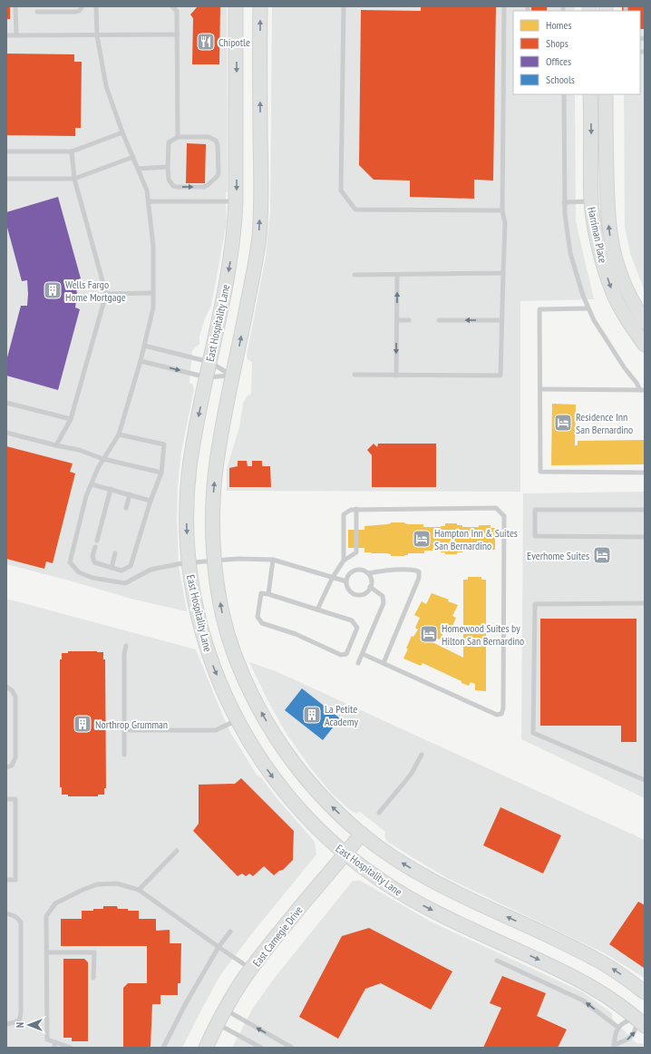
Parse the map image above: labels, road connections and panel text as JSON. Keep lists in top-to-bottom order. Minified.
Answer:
{"streets":{"main road":["Harriman Place","East Hospitality Lane","East Carnegie Drive"]},"crossings":[["East Hospitality Lane","East Carnegie Drive"]],"places":{"restaurant":["Chipotle"],"building":["Wells Fargo Home Mortgage","La Petite Academy","Northrop Grumman"],"hotel":["Residence Inn San Bernardino","Hampton Inn & Suites San Bernardino","Everhome Suites","Homewood Suites by Hilton San Bernardino"]},"legend":["Homes","Shops","Offices","Schools"],"north":"left"}
